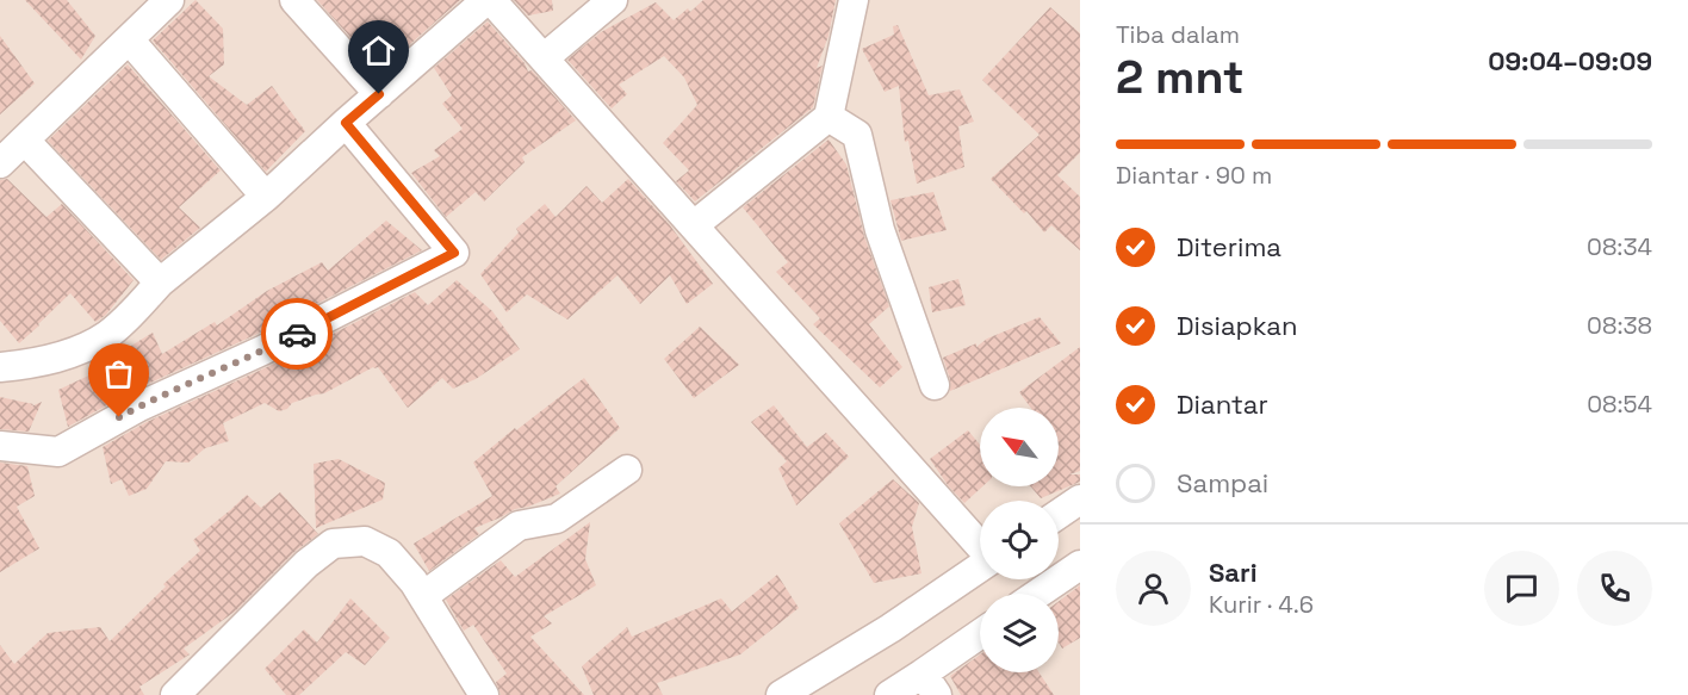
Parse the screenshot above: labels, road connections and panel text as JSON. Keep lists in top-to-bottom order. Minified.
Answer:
{"north":"top left","page":{"heading":["2 mnt","Tiba dalam","09:04–09:09"],"panel":["Sari","Kurir · 4.6"],"bar":"Diantar · 90 m","list":[["Diterima","08:34"],["Disiapkan","08:38"],["Diantar","08:54"],"Sampai"]}}
